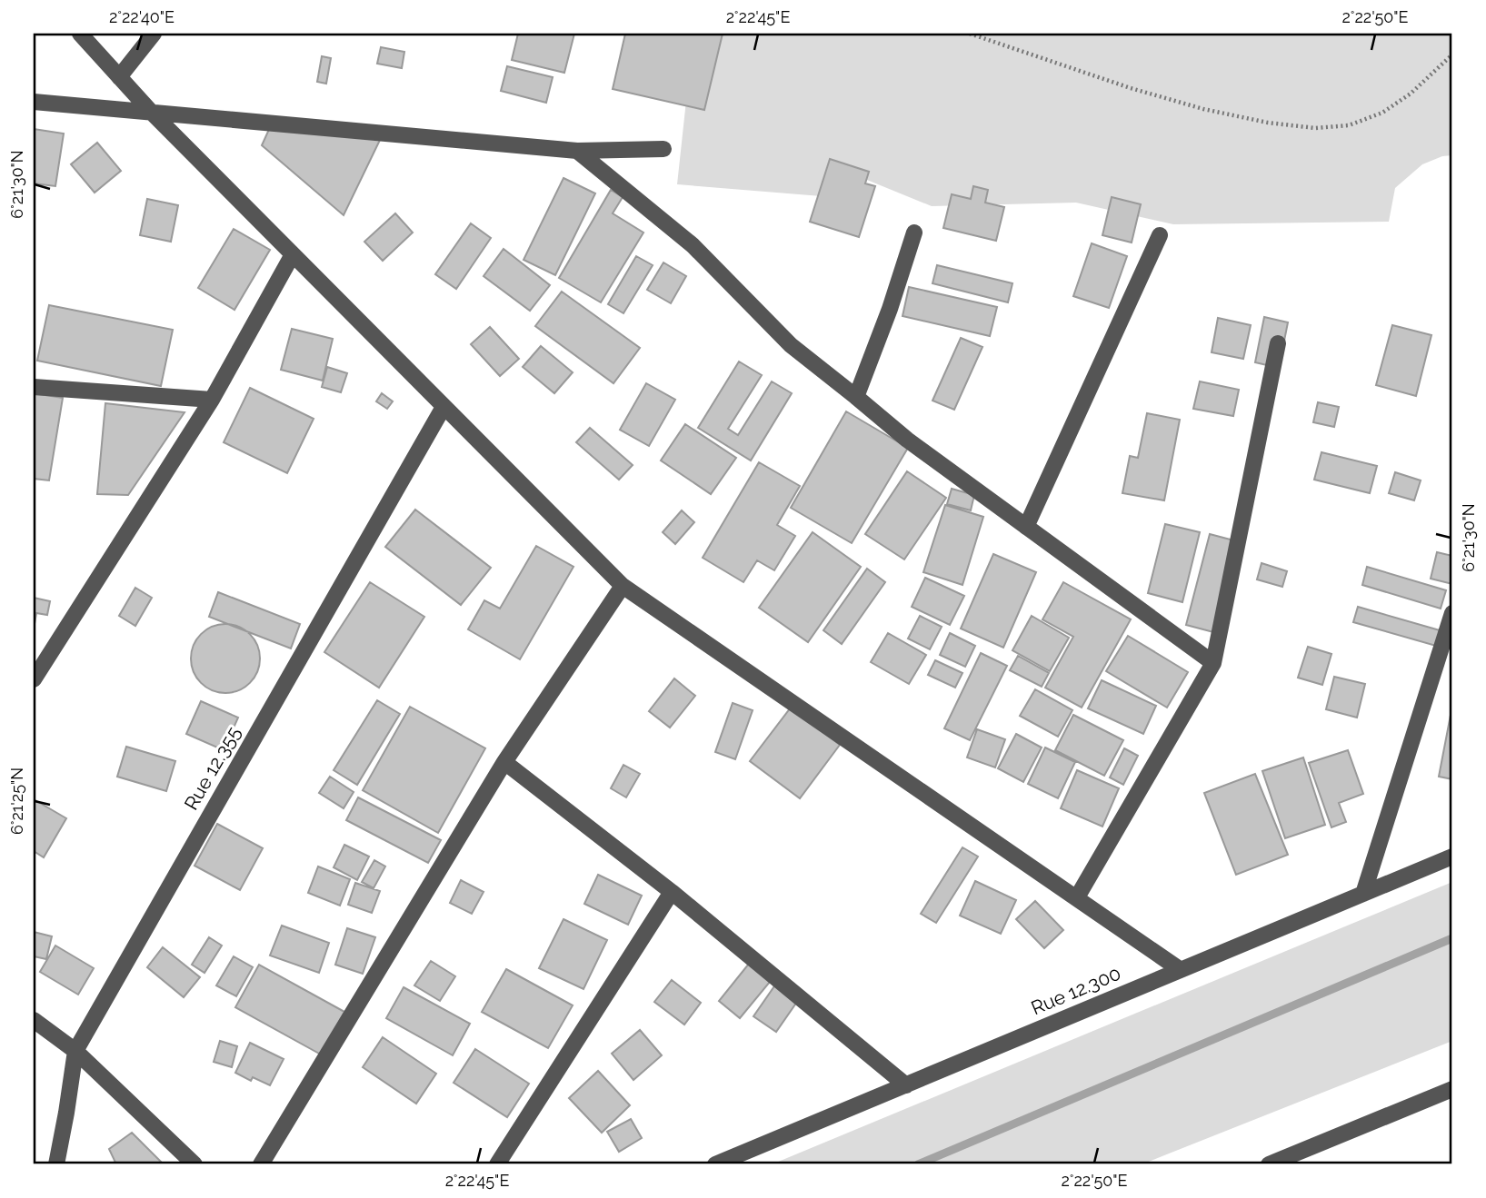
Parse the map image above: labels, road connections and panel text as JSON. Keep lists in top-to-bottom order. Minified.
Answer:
{"streets":{"street":["Rue 12.355","Rue 12.300"]},"coordinates":["2°22'40\"E","2°22'45\"E","2°22'50\"E","6°21'30\"N","6°21'25\"N"]}
